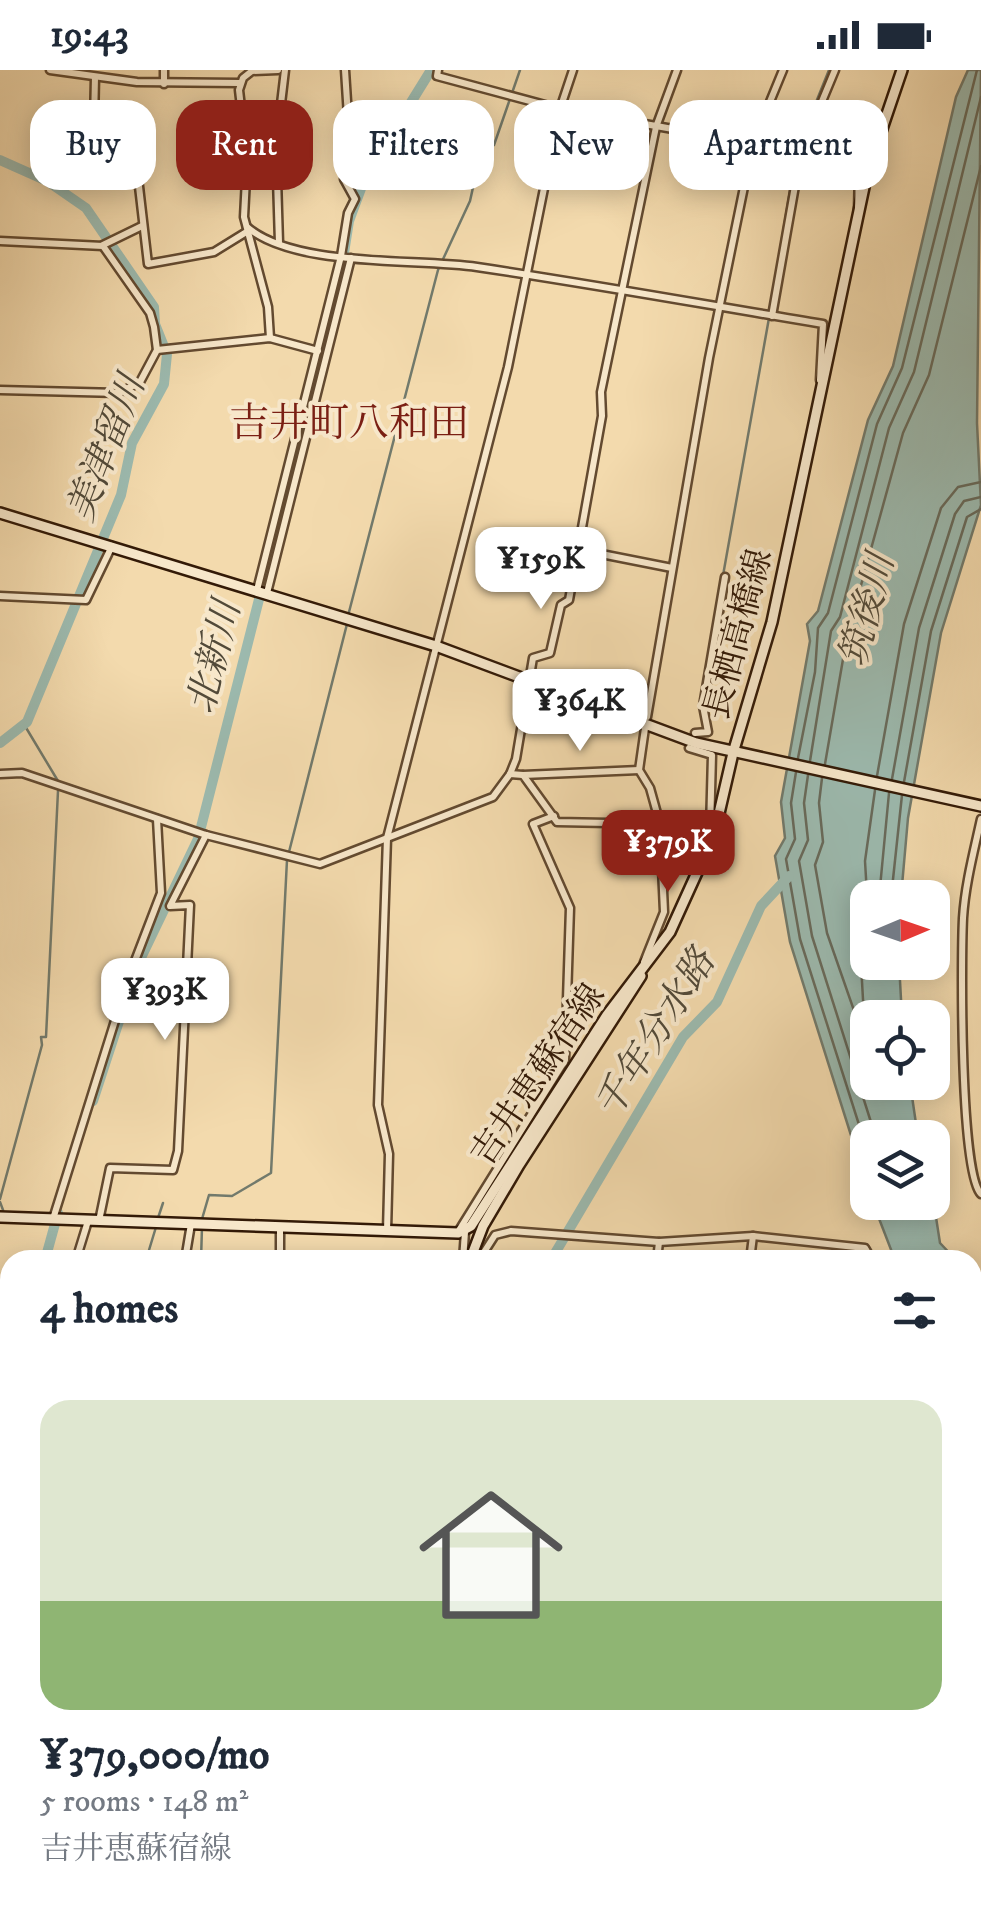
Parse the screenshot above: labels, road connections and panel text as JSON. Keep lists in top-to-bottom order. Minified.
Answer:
{"streets":{"main road":["長栖高橋線","吉井恵蘇宿線"]},"crossings":[["長栖高橋線","吉井恵蘇宿線"]],"districts":["吉井町八和田"],"water":["美津留川","筑後川","北新川","千年分水路"],"north":"right","page":{"status":"19:43","chip":["Buy","Rent","Filters","New","Apartment"],"price":["¥159K","¥364K","¥379K","¥393K"],"heading":"4 homes","list":[{"name":"¥379,000/mo","note":"5 rooms · 148 m² · 吉井恵蘇宿線"}]}}
